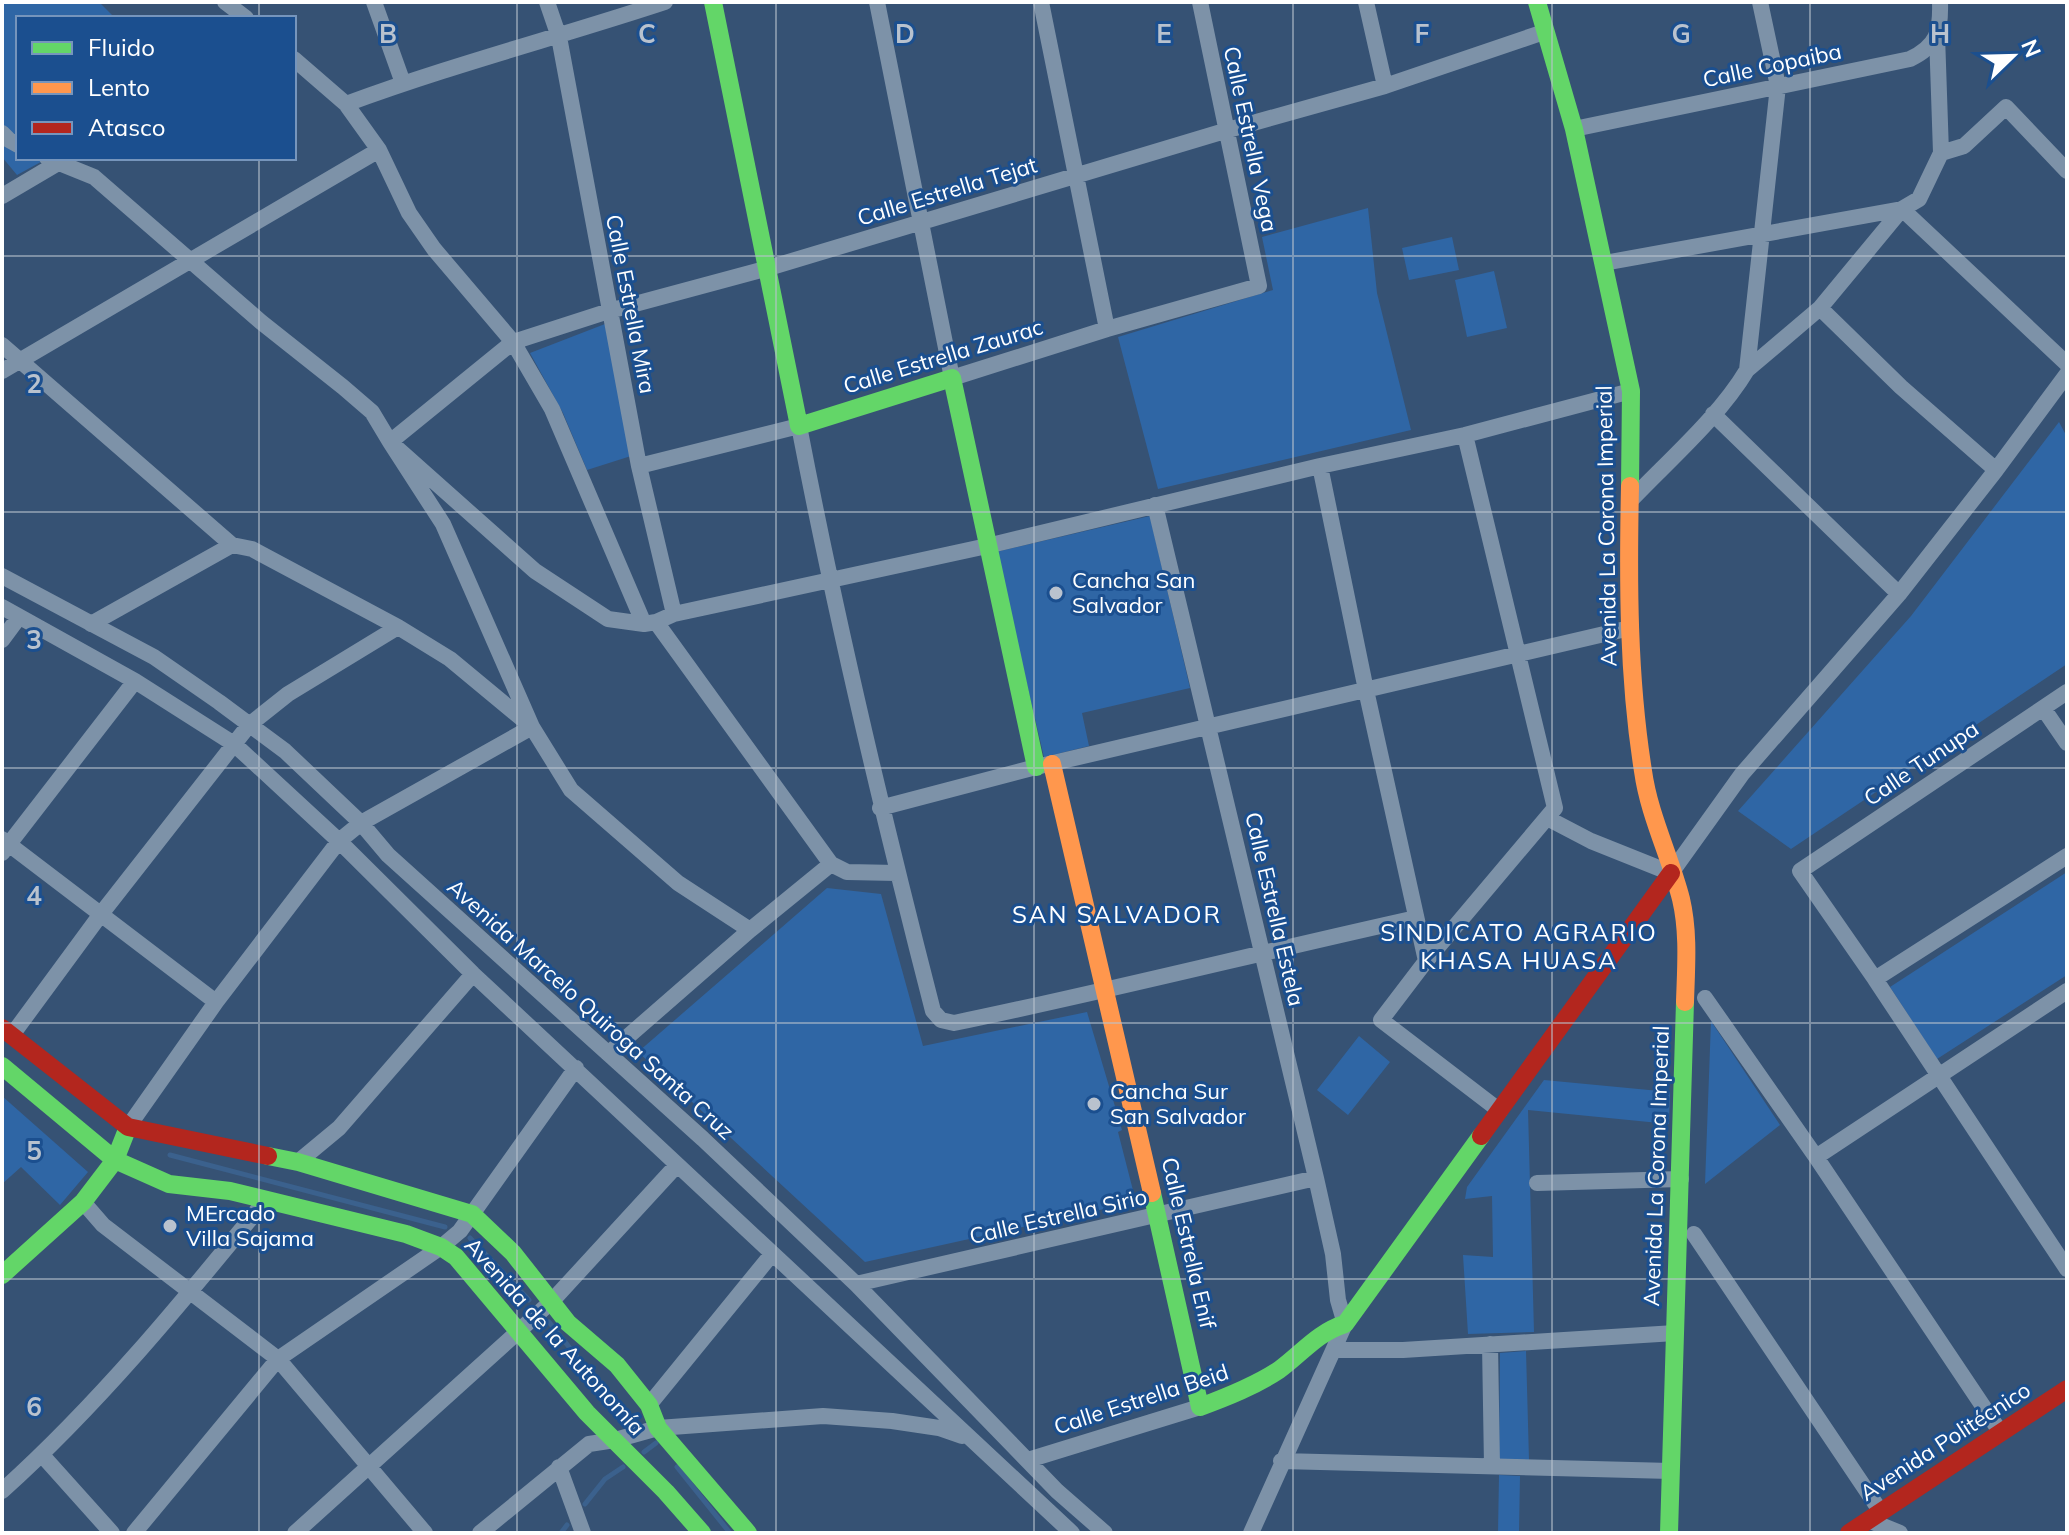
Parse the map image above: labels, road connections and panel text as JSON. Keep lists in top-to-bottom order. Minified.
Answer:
{"streets":{"street":["Calle Copaiba","Calle Estrella Vega","Calle Estrella Tejat","Calle Estrella Mira","Calle Estrella Zaurac","Avenida La Corona Imperial","Calle Tunupa","Calle Estrella Estela","Avenida Marcelo Quiroga Santa Cruz","Calle Estrella Sirio","Calle Estrella Enif","Avenida de la Autonomía","Calle Estrella Beid","Avenida Politécnico"]},"crossings":[["Calle Copaiba","Avenida La Corona Imperial"],["Calle Estrella Vega","Calle Estrella Tejat"],["Calle Estrella Vega","Calle Estrella Zaurac"],["Calle Estrella Tejat","Calle Estrella Mira"],["Calle Estrella Tejat","Avenida La Corona Imperial"],["Calle Estrella Mira","Calle Estrella Zaurac"],["Calle Estrella Zaurac","Calle Estrella Enif"],["Calle Estrella Estela","Calle Estrella Sirio"],["Calle Estrella Estela","Calle Estrella Beid"],["Avenida Marcelo Quiroga Santa Cruz","Calle Estrella Sirio"],["Avenida Marcelo Quiroga Santa Cruz","Calle Estrella Beid"],["Calle Estrella Sirio","Calle Estrella Enif"],["Calle Estrella Enif","Calle Estrella Beid"]],"districts":["SAN SALVADOR","SINDICATO AGRARIO KHASA HUASA"],"places":["Cancha San Salvador","Cancha Sur San Salvador","MErcado Villa Sajama"],"legend":["Fluido","Lento","Atasco"],"north":"top right","grid":{"columns":["B","C","D","E","F","G","H"],"rows":["2","3","4","5","6"]}}
